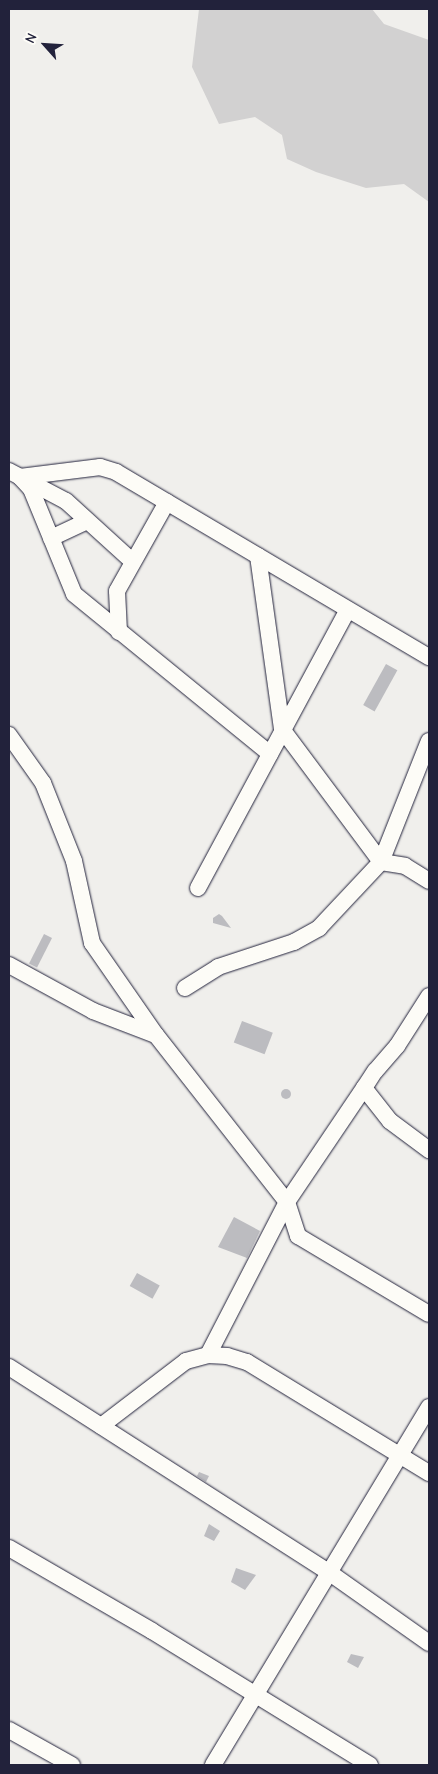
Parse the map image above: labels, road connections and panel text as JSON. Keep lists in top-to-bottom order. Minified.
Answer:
{"north":"top left"}
